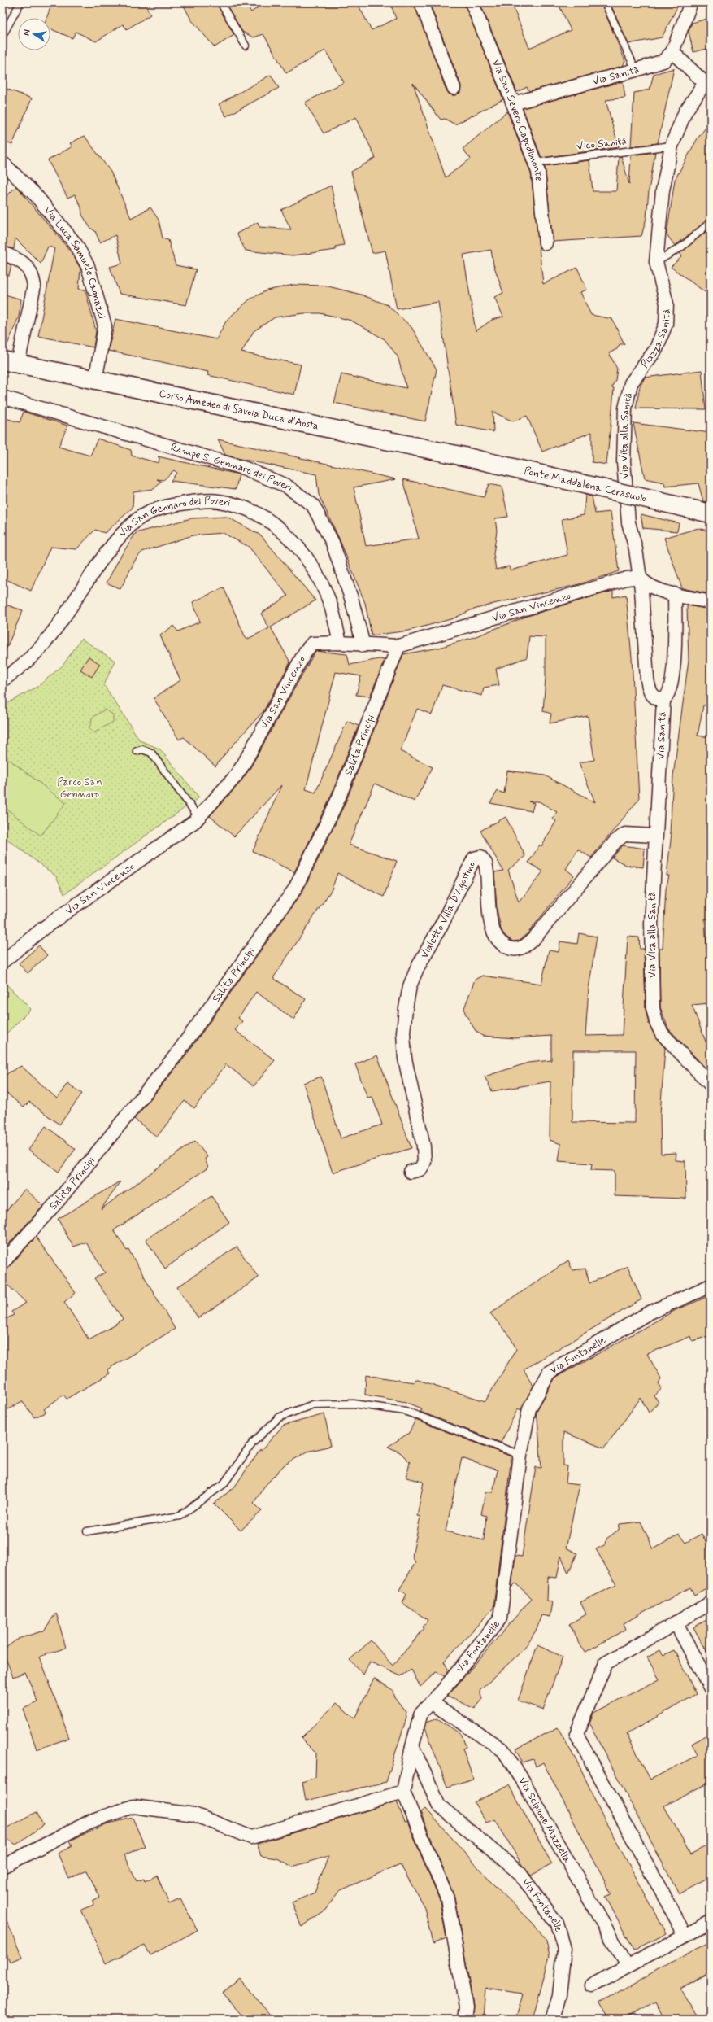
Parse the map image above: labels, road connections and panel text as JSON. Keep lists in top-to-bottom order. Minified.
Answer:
{"streets":{"main road":["Corso Amedeo di Savoia Duca d'Aosta","Ponte Maddalena Cerasuolo"],"street":["Via Sanità","Via San Severo Capodimonte","Via Luca Samuele Cagnazzi","Piazza Sanità","Via Vita alla Sanità","Rampe S. Gennaro dei Poveri","Via San Gennaro dei Poveri","Via San Vincenzo","Salita Principi","Vialetto Villa D'Agostino","Via Fontanelle","Via Scipione Mazzella"],"lane":["Vico Sanità"]},"crossings":[["Via Sanità","Via San Severo Capodimonte"],["Via Sanità","Via Vita alla Sanità"],["Via San Severo Capodimonte","Vico Sanità"],["Via Luca Samuele Cagnazzi","Corso Amedeo di Savoia Duca d'Aosta"],["Piazza Sanità","Via Vita alla Sanità"],["Corso Amedeo di Savoia Duca d'Aosta","Ponte Maddalena Cerasuolo"],["Via Vita alla Sanità","Via San Vincenzo"],["Via Vita alla Sanità","Vialetto Villa D'Agostino"],["Rampe S. Gennaro dei Poveri","Via San Vincenzo"],["Via San Gennaro dei Poveri","Via San Vincenzo"],["Via San Vincenzo","Salita Principi"],["Via Fontanelle","Via Scipione Mazzella"]],"parks":["Parco San Gennaro"],"north":"left"}
